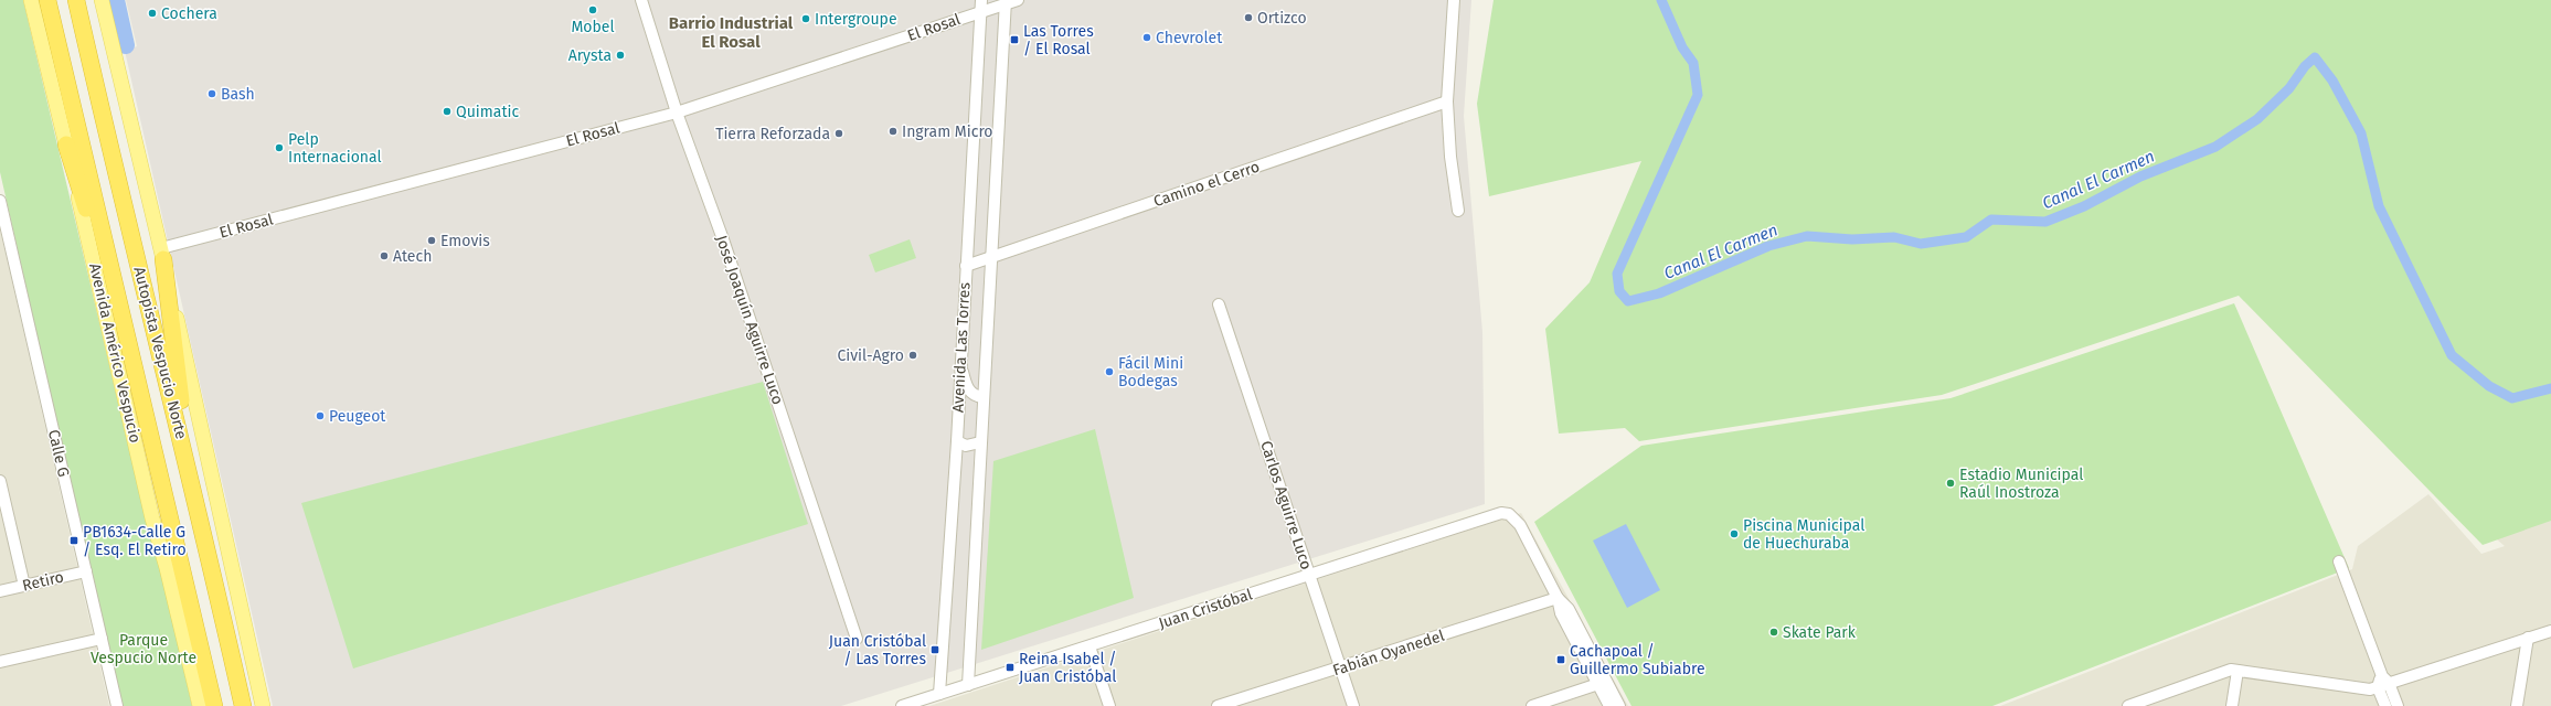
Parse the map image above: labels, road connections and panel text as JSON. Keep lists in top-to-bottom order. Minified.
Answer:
{"streets":{"highway":["Autopista Vespucio Norte"],"main road":["Avenida Américo Vespucio"],"street":["El Rosal","Camino el Cerro","José Joaquín Aguirre Luco","Avenida Las Torres","Calle G","Carlos Aguirre Luco","Retiro","Juan Cristóbal","Fabián Oyanedel"]},"crossings":[["El Rosal","José Joaquín Aguirre Luco"],["El Rosal","Avenida Las Torres"],["Camino el Cerro","Avenida Las Torres"],["Avenida Las Torres","Juan Cristóbal"],["Calle G","Retiro"],["Carlos Aguirre Luco","Juan Cristóbal"],["Carlos Aguirre Luco","Fabián Oyanedel"],["Juan Cristóbal","Fabián Oyanedel"]],"districts":["Barrio Industrial El Rosal"],"water":["Canal El Carmen"],"parks":["Parque Vespucio Norte"],"places":{"other":["Mobel","Cochera","Ortizco","Intergroupe","Chevrolet","Arysta","Bash","Quimatic","Ingram Micro","Tierra Reforzada","Pelp Internacional","Emovis","Atech","Civil-Agro","Fácil Mini Bodegas","Peugeot","Estadio Municipal Raúl Inostroza","Piscina Municipal de Huechuraba","Skate Park"],"transit":["Las Torres / El Rosal","PB1634-Calle G / Esq. El Retiro","Juan Cristóbal / Las Torres","Cachapoal / Guillermo Subiabre","Reina Isabel / Juan Cristóbal"]}}
